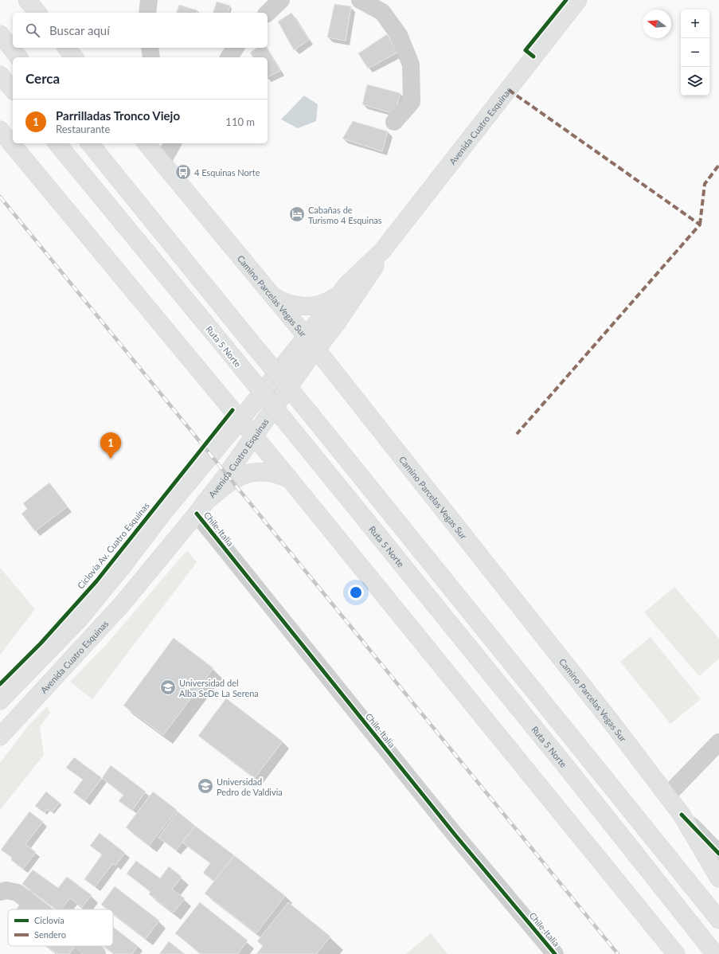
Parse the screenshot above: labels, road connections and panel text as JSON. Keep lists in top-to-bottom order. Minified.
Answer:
{"streets":{"main road":["Avenida Cuatro Esquinas","Camino Parcelas Vegas Sur","Ruta 5 Norte"],"street":["Chile-Italia"],"cycle path":["Ciclovía Av. Cuatro Esquinas"]},"crossings":[["Avenida Cuatro Esquinas","Camino Parcelas Vegas Sur"],["Avenida Cuatro Esquinas","Chile-Italia"]],"places":{"bus stop":["4 Esquinas Norte"],"hotel":["Cabañas de Turismo 4 Esquinas"],"school or university":["Universidad del Alba SeDe La Serena","Universidad Pedro de Valdivia"]},"legend":["Ciclovía","Sendero"],"north":"left","page":{"map_buttons":["+","−"],"search":"Buscar aquí","heading":"Cerca","list":[{"mark":"1","name":"Parrilladas Tronco Viejo","note":"Restaurante","value":"110 m"}],"pins":"1"}}
